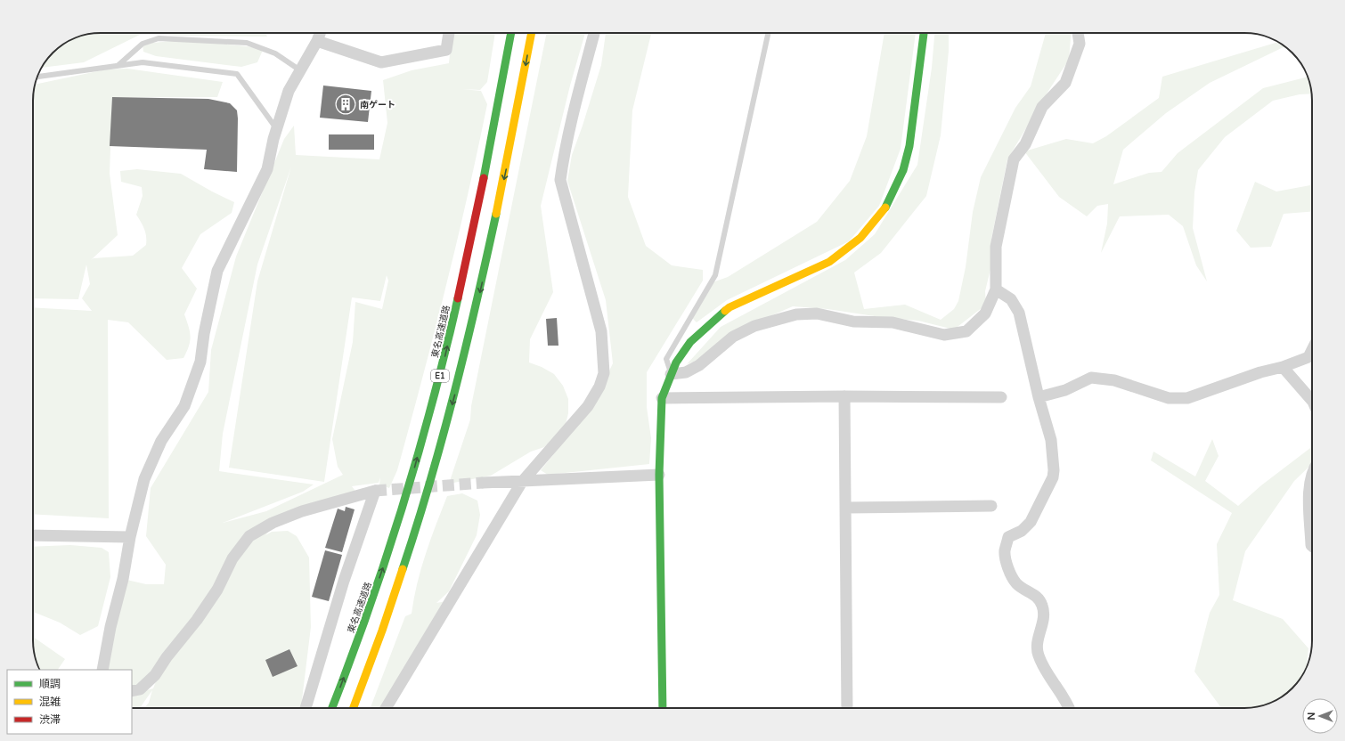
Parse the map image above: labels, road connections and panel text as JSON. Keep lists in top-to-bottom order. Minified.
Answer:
{"streets":{"main road":["東名高速道路","E1"]},"places":{"building":["南ゲート"]},"legend":["順調","混雑","渋滞"],"north":"left"}
